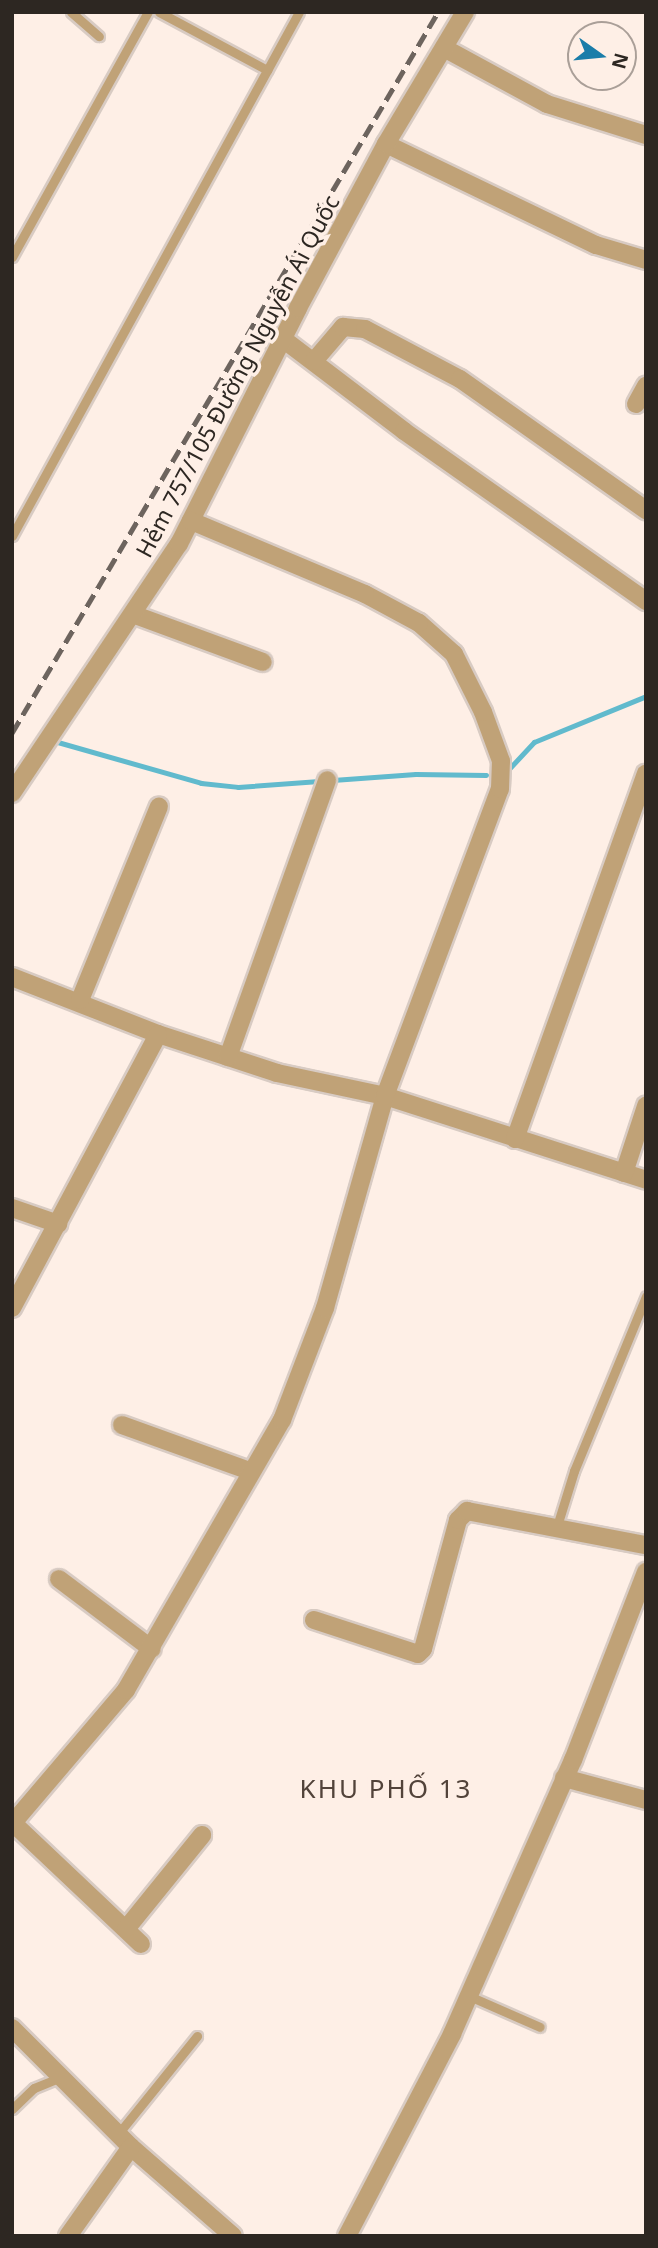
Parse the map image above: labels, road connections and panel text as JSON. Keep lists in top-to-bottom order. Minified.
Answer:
{"streets":{"street":["Hẻm 757/105 Đường Nguyễn Ái Quốc"]},"districts":["KHU PHỐ 13"],"north":"right"}
